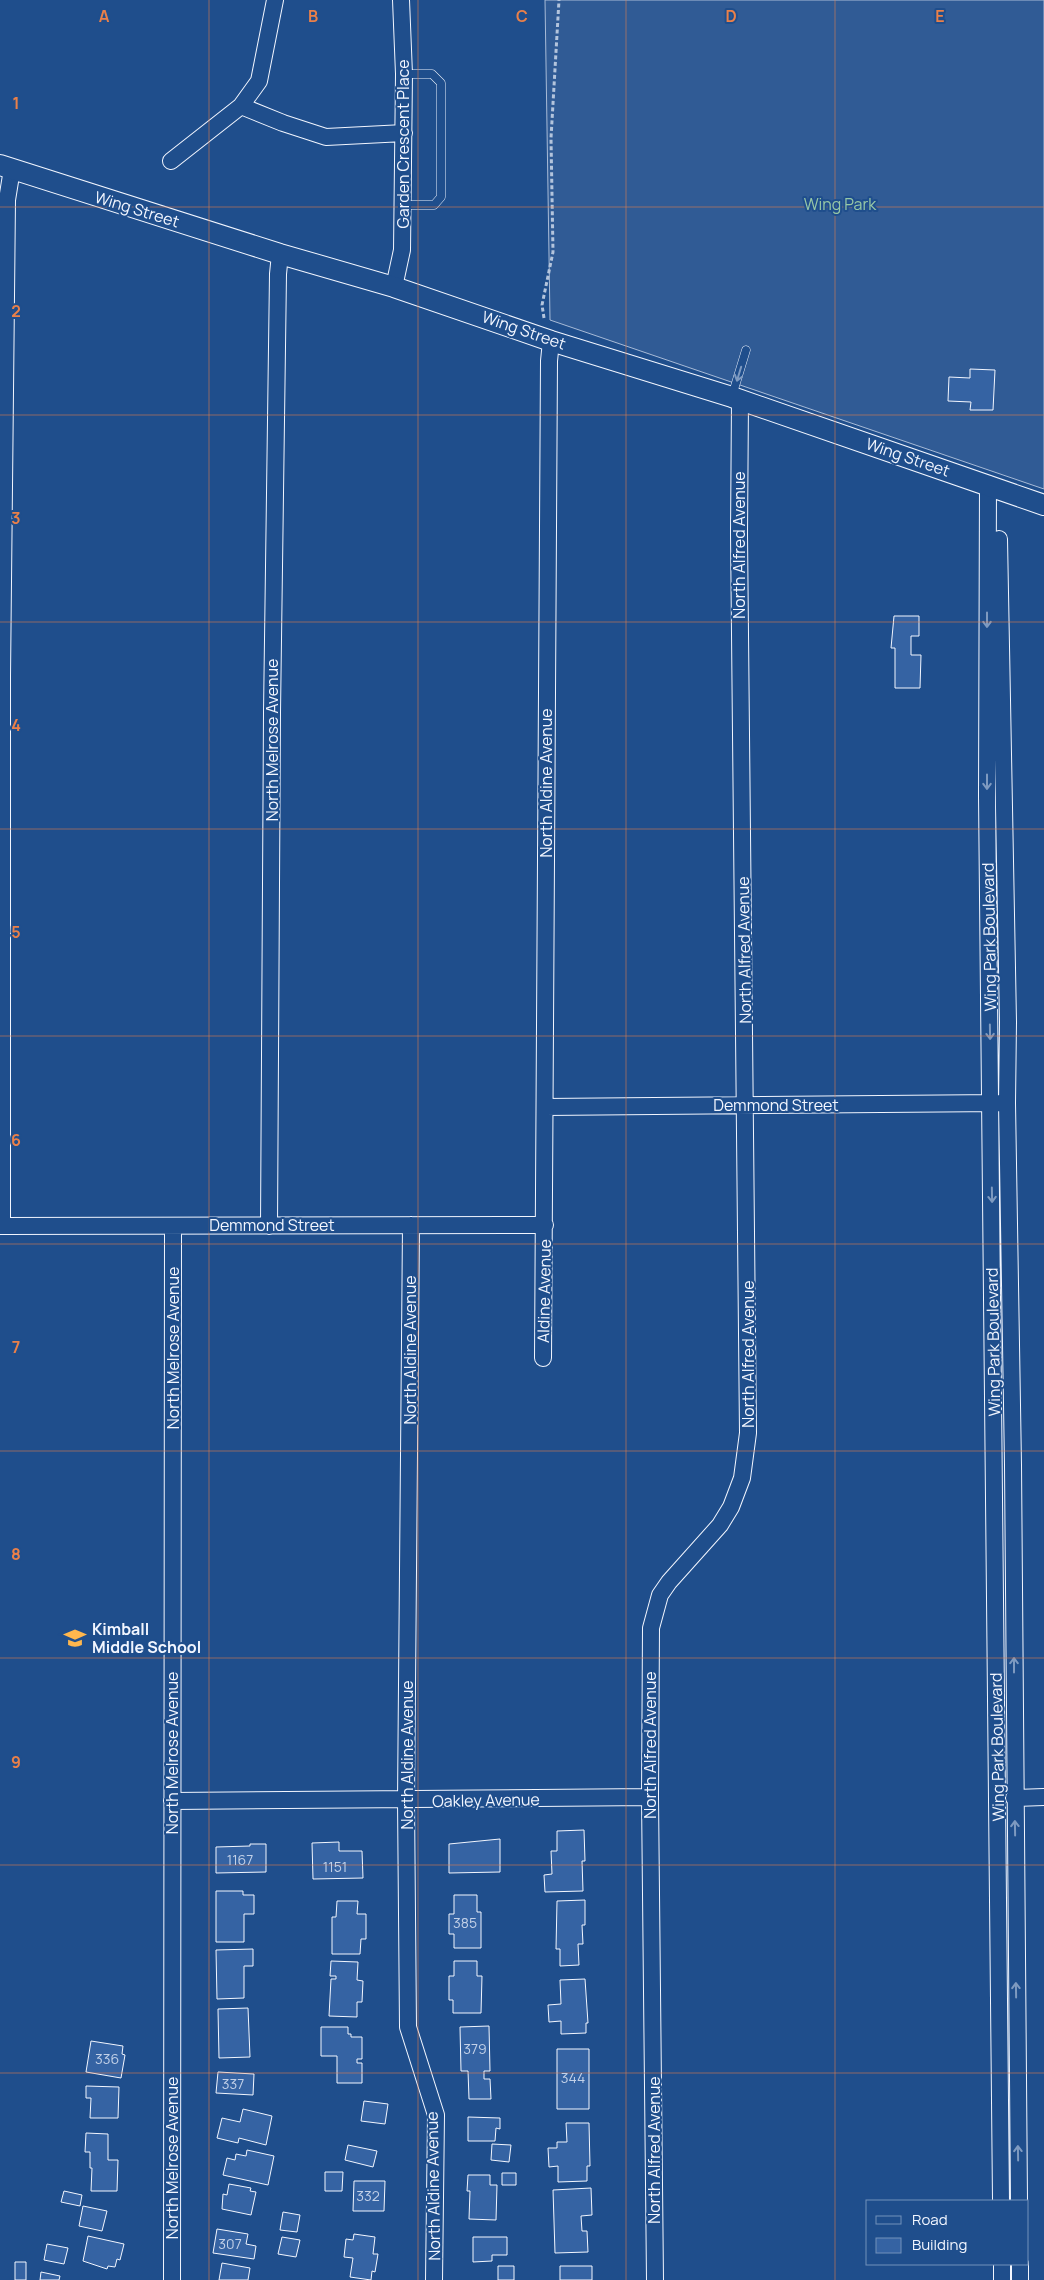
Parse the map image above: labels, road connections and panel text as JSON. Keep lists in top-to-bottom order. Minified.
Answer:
{"streets":{"street":["Garden Crescent Place","Wing Street","North Alfred Avenue","North Melrose Avenue","North Aldine Avenue","Wing Park Boulevard","Demmond Street","Aldine Avenue","Oakley Avenue"]},"crossings":[["Garden Crescent Place","Wing Street"],["Wing Street","North Alfred Avenue"],["Wing Street","North Melrose Avenue"],["Wing Street","North Aldine Avenue"],["Wing Street","Wing Park Boulevard"],["North Alfred Avenue","Demmond Street"],["North Alfred Avenue","Oakley Avenue"],["North Melrose Avenue","Demmond Street"],["North Melrose Avenue","Oakley Avenue"],["North Aldine Avenue","Demmond Street"],["North Aldine Avenue","Aldine Avenue"],["North Aldine Avenue","Oakley Avenue"],["Wing Park Boulevard","Demmond Street"],["Demmond Street","Aldine Avenue"]],"parks":["Wing Park"],"places":{"school or university":["Kimball Middle School"]},"house_numbers":["1167","1151","385","379","336","344","337","332","307"],"legend":["Road","Building"],"grid":{"columns":["A","B","C","D","E"],"rows":["1","2","3","4","5","6","7","8","9"]}}
